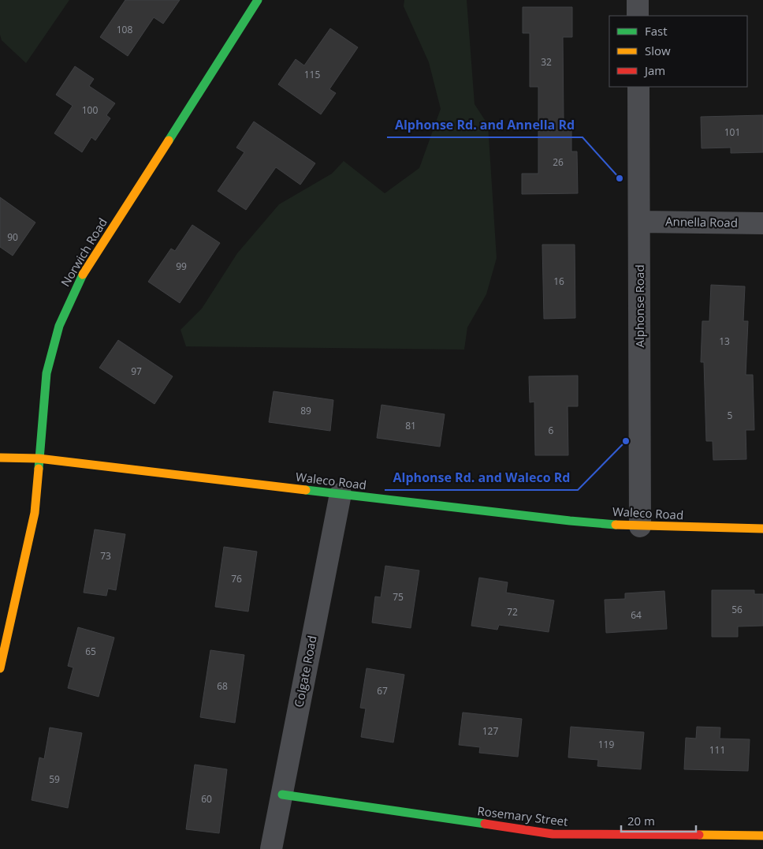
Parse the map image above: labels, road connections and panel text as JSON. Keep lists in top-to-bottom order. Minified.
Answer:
{"streets":{"street":["Annella Road","Norwich Road","Alphonse Road","Waleco Road","Colgate Road","Rosemary Street"]},"crossings":[["Annella Road","Alphonse Road"],["Norwich Road","Waleco Road"],["Alphonse Road","Waleco Road"],["Waleco Road","Colgate Road"],["Colgate Road","Rosemary Street"]],"places":["Alphonse Rd. and Annella Rd","Alphonse Rd. and Waleco Rd"],"house_numbers":["108","32","115","100","101","26","90","99","16","13","97","89","5","81","6","73","76","75","56","72","64","65","68","67","127","119","111","59","60"],"legend":["Fast","Slow","Jam"],"scale_bar":"20 m"}
